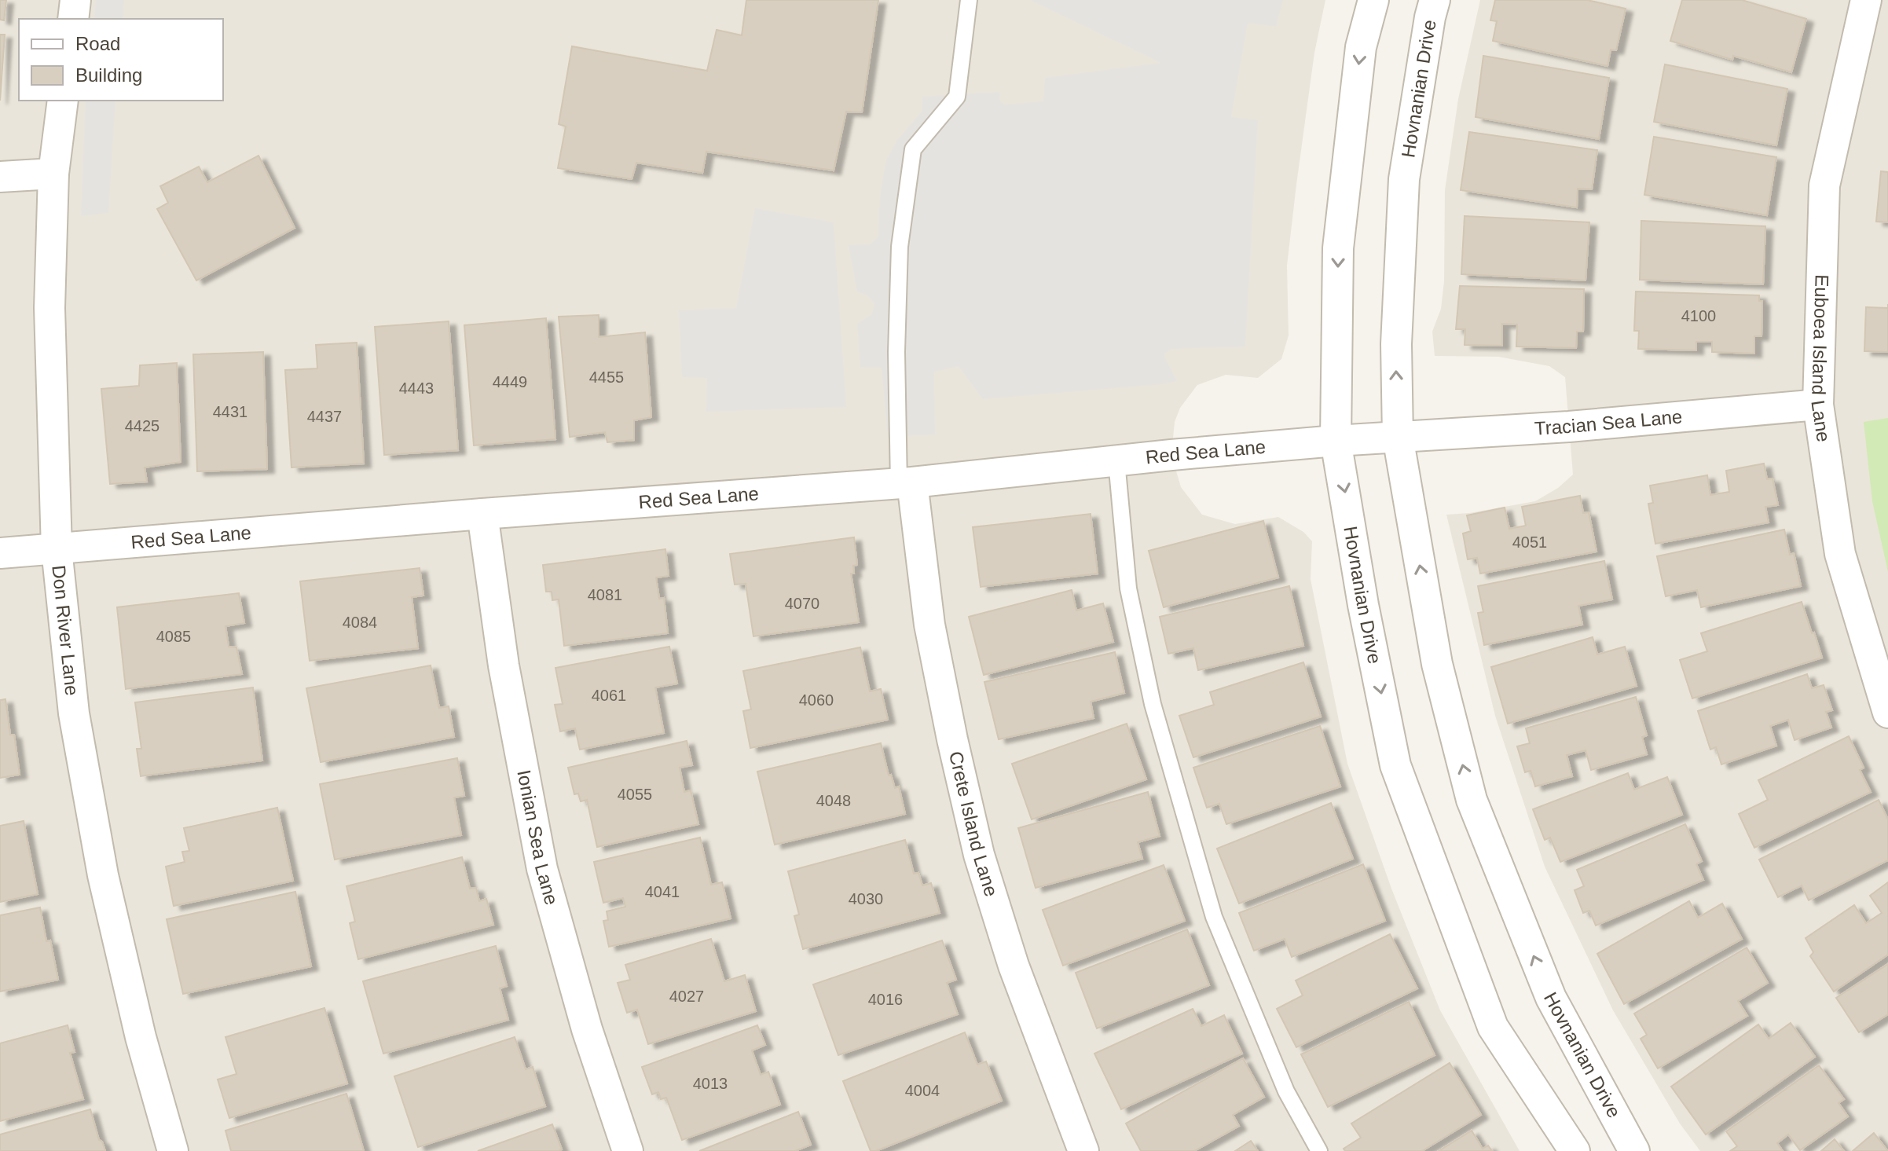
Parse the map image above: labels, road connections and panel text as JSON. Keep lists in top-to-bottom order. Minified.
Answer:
{"streets":{"street":["Hovnanian Drive","Euboea Island Lane","Tracian Sea Lane","Red Sea Lane","Don River Lane","Crete Island Lane","Ionian Sea Lane"]},"crossings":[["Hovnanian Drive","Tracian Sea Lane"],["Hovnanian Drive","Red Sea Lane"],["Euboea Island Lane","Tracian Sea Lane"],["Tracian Sea Lane","Red Sea Lane"],["Red Sea Lane","Don River Lane"],["Red Sea Lane","Crete Island Lane"],["Red Sea Lane","Ionian Sea Lane"]],"house_numbers":["4100","4455","4449","4443","4431","4437","4425","4051","4081","4070","4084","4085","4061","4060","4055","4048","4041","4030","4027","4016","4013","4004"],"legend":["Road","Building"]}
